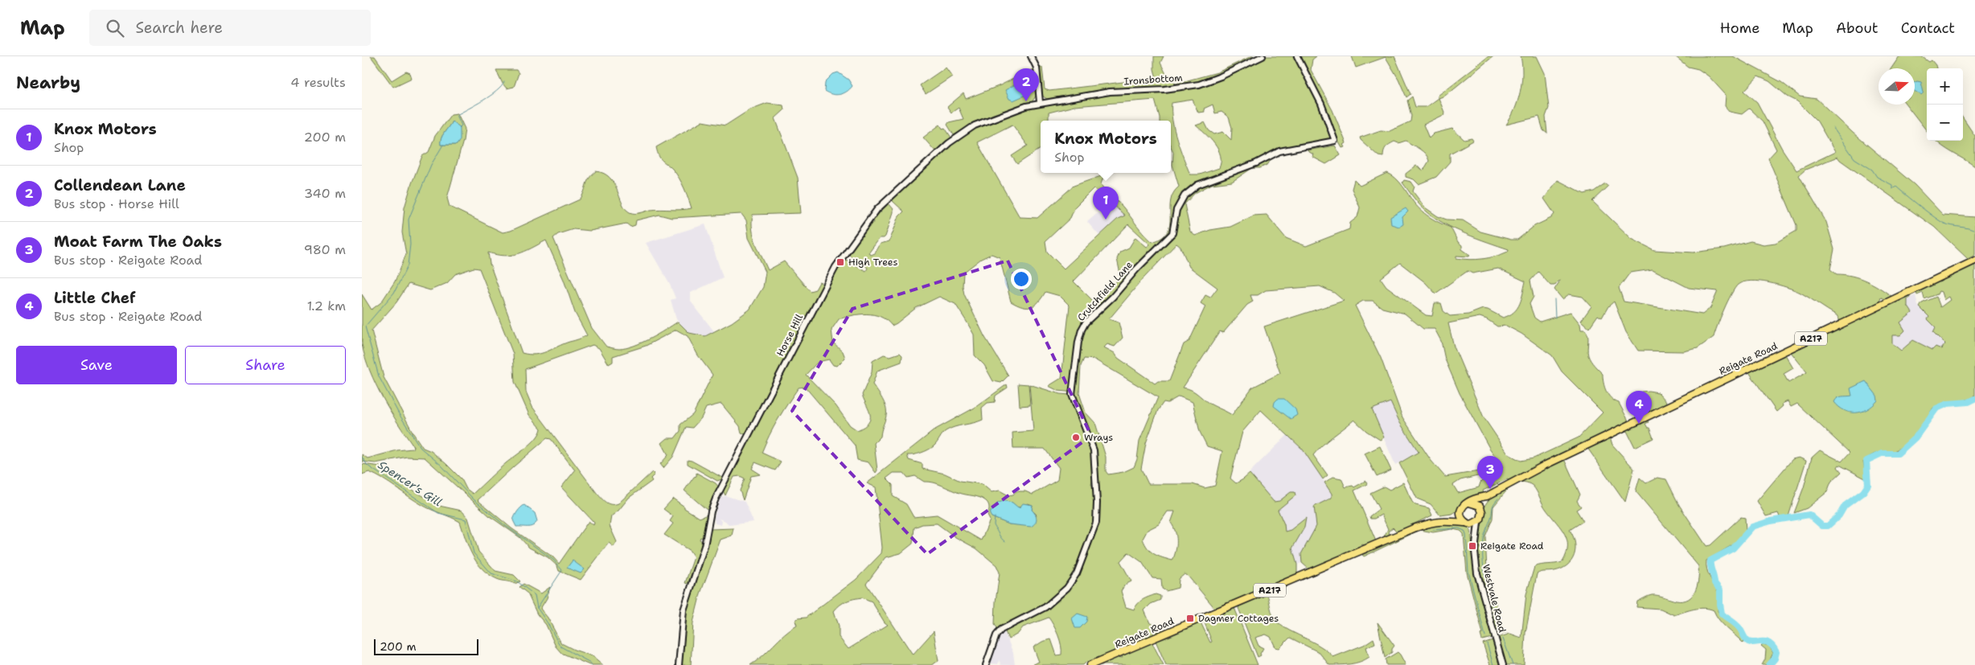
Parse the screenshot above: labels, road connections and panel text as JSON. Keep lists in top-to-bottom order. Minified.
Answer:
{"streets":{"main road":["A217","Reigate Road"],"street":["Ironsbottom","Crutchfield Lane","Horse Hill","Westvale Road"]},"crossings":[["Ironsbottom","Horse Hill"],["Reigate Road","Westvale Road"]],"water":["Spencer's Gill"],"places":{"transit":["High Trees","Reigate Road","Dagmer Cottages"],"other":["Wrays"]},"scale_bar":"200 m","north":"right","page":{"header":"Map","search":"Search here","nav":["Home","Map","About","Contact"],"heading":["Nearby","4 results"],"map_buttons":["+","−"],"pins":["2","1","4","3"],"list":[{"mark":"1","name":"Knox Motors","note":"Shop","value":"200 m"},{"mark":"2","name":"Collendean Lane","note":"Bus stop · Horse Hill","value":"340 m"},{"mark":"3","name":"Moat Farm The Oaks","note":"Bus stop · Reigate Road","value":"980 m"},{"mark":"4","name":"Little Chef","note":"Bus stop · Reigate Road","value":"1.2 km"}],"popup":["Knox Motors","Shop"],"buttons":["Save","Share"],"scale":"200 m"}}
